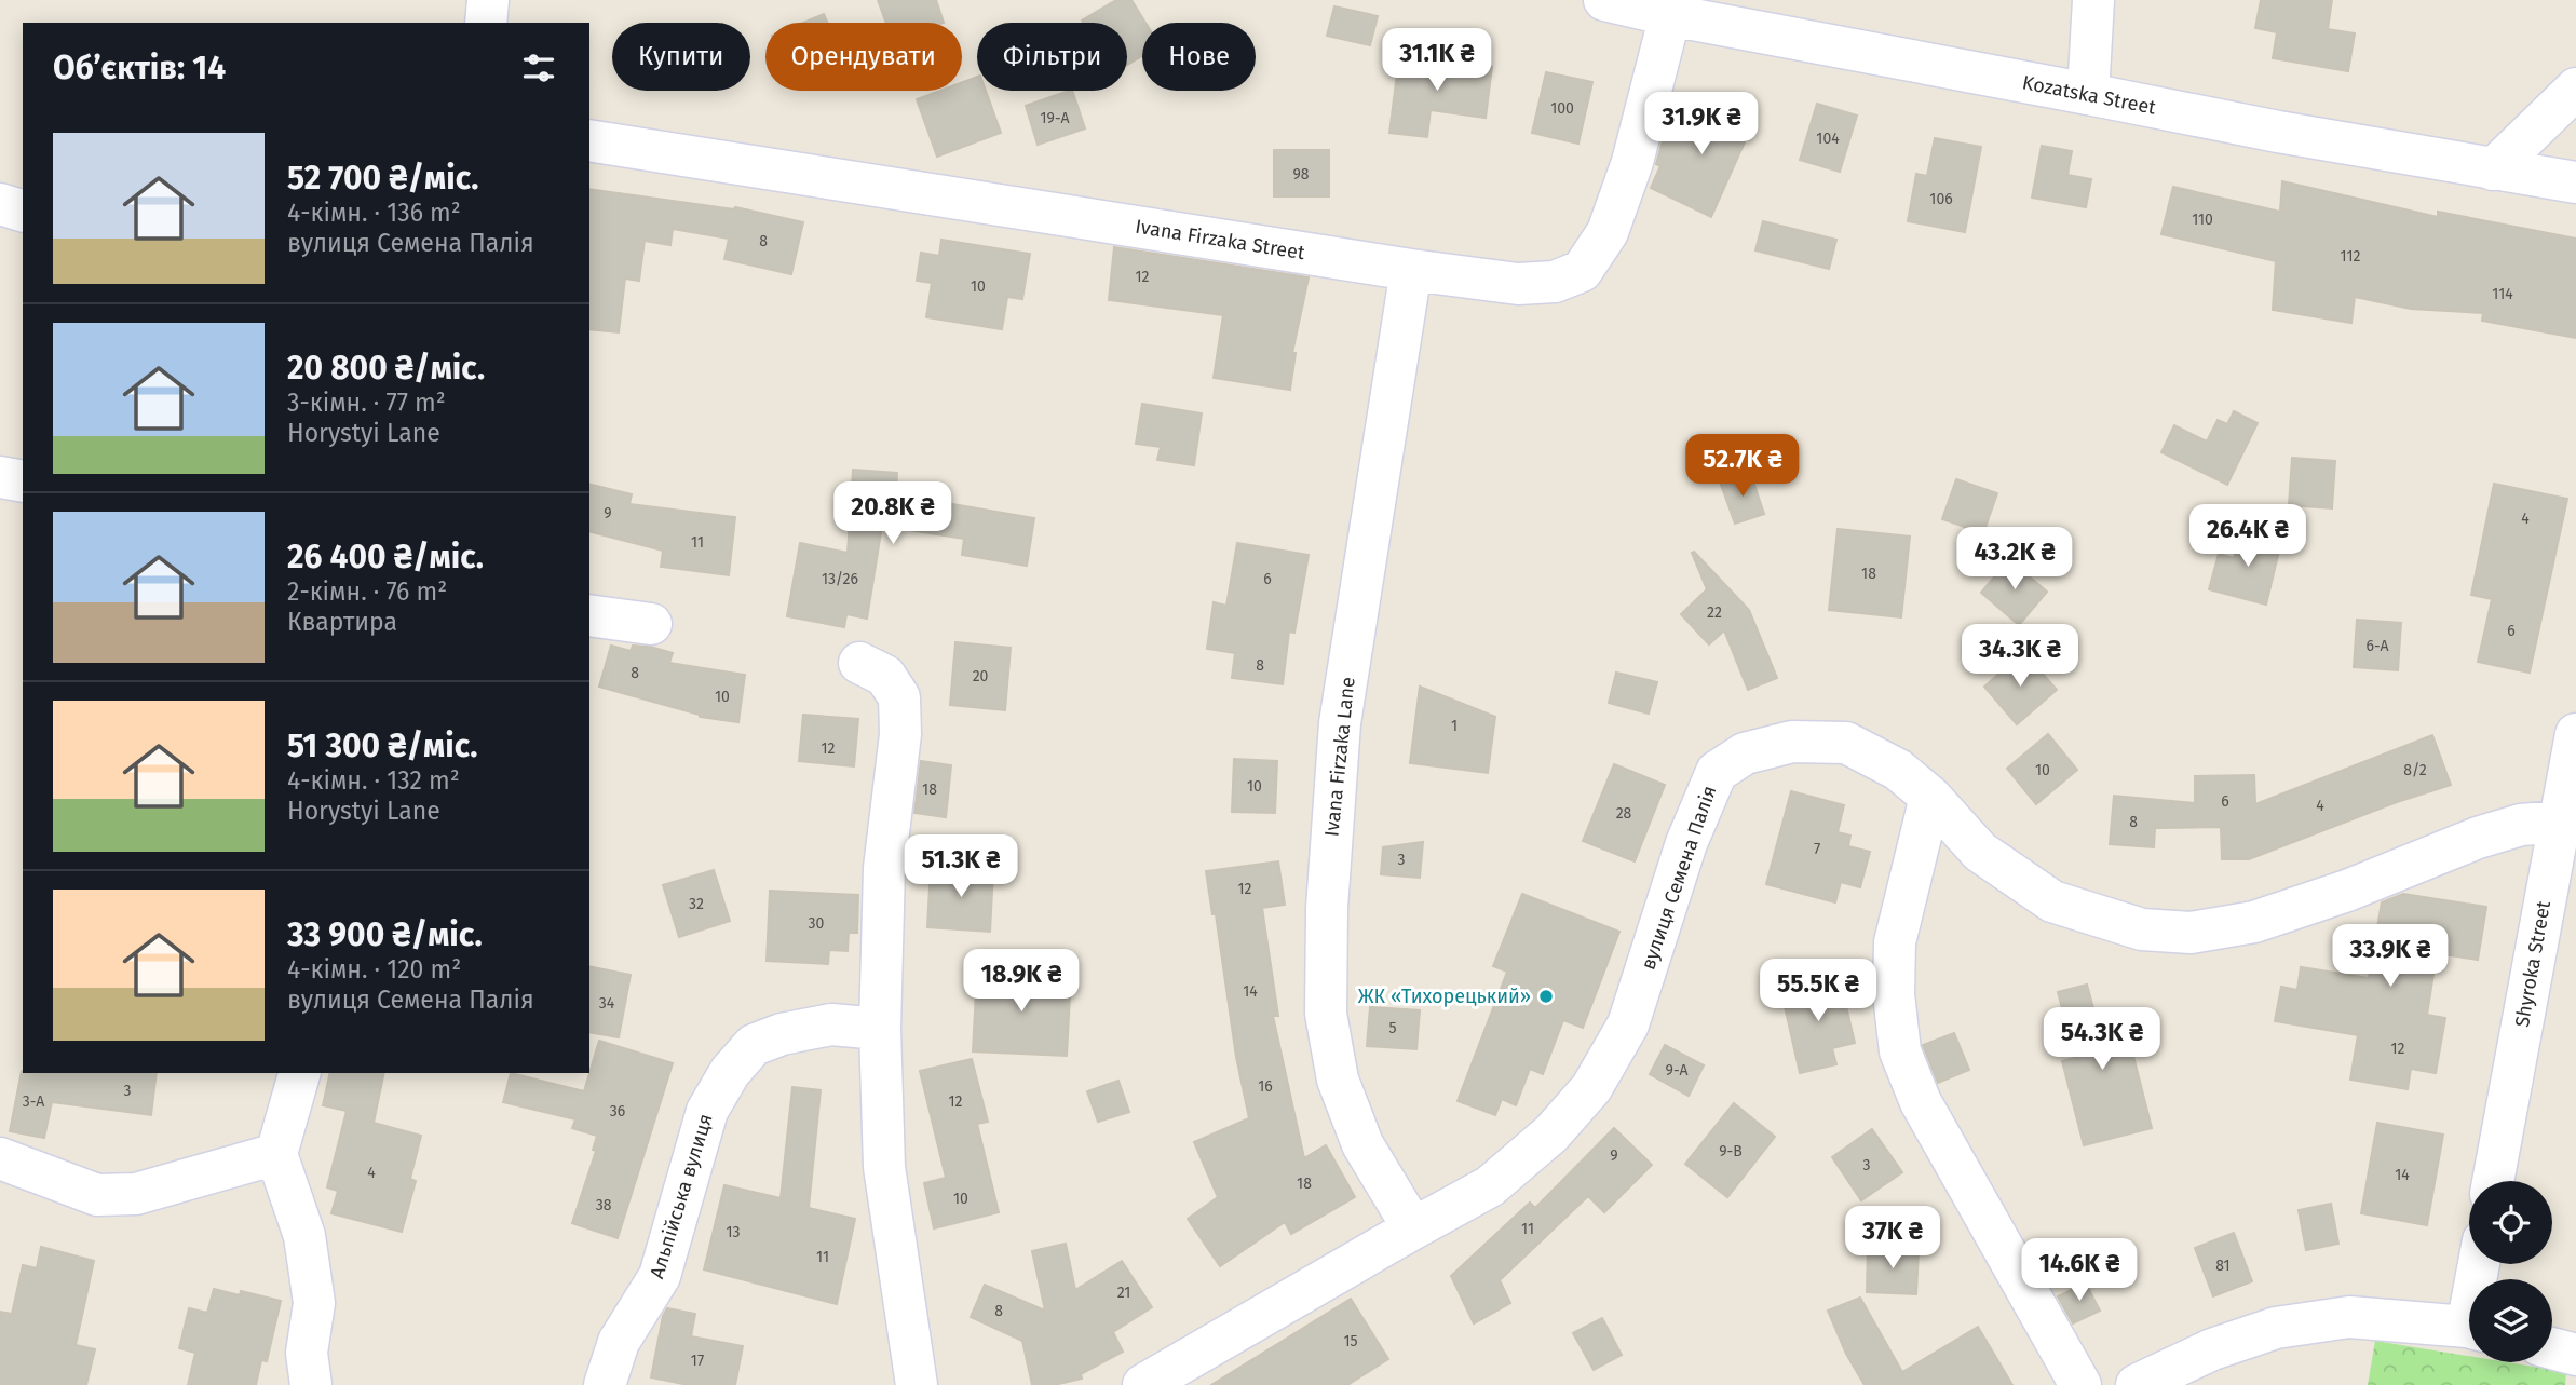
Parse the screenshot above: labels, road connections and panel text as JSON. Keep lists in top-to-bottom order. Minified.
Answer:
{"streets":{"street":["Kozatska Street","Ivana Firzaka Street","Ivana Firzaka Lane","вулиця Семена Палія","Shyroka Street","Альпійська вулиця"]},"crossings":[["Kozatska Street","Ivana Firzaka Street"],["Ivana Firzaka Street","Ivana Firzaka Lane"],["Ivana Firzaka Lane","вулиця Семена Палія"],["вулиця Семена Палія","Shyroka Street"]],"places":["ЖК «Тихорецький»"],"house_numbers":["100","19-А","104","98","106","110","8","112","12","10","114","9","4","11","18","13/26","6","22","6","6-А","8","8","20","10","1","12","10","8/2","10","18","6","4","28","8","7","3","12","32","30","14","34","5","12","9-А","16","3","3-А","12","36","9-В","9","3","4","14","18","10","38","11","13","11","81","21","8","15","17"],"page":{"chip":["Купити","Орендувати","Фільтри","Нове"],"heading":"Об’єктів: 14","price":["31.1K ₴","31.9K ₴","52.7K ₴","20.8K ₴","26.4K ₴","43.2K ₴","34.3K ₴","51.3K ₴","33.9K ₴","18.9K ₴","55.5K ₴","54.3K ₴","37K ₴","14.6K ₴"],"list":[{"name":"52 700 ₴/міс.","note":"4-кімн. · 136 m² · вулиця Семена Палія"},{"name":"20 800 ₴/міс.","note":"3-кімн. · 77 m² · Horystyi Lane"},{"name":"26 400 ₴/міс.","note":"2-кімн. · 76 m² · Квартира"},{"name":"51 300 ₴/міс.","note":"4-кімн. · 132 m² · Horystyi Lane"},{"name":"33 900 ₴/міс.","note":"4-кімн. · 120 m² · вулиця Семена Палія"}]}}
